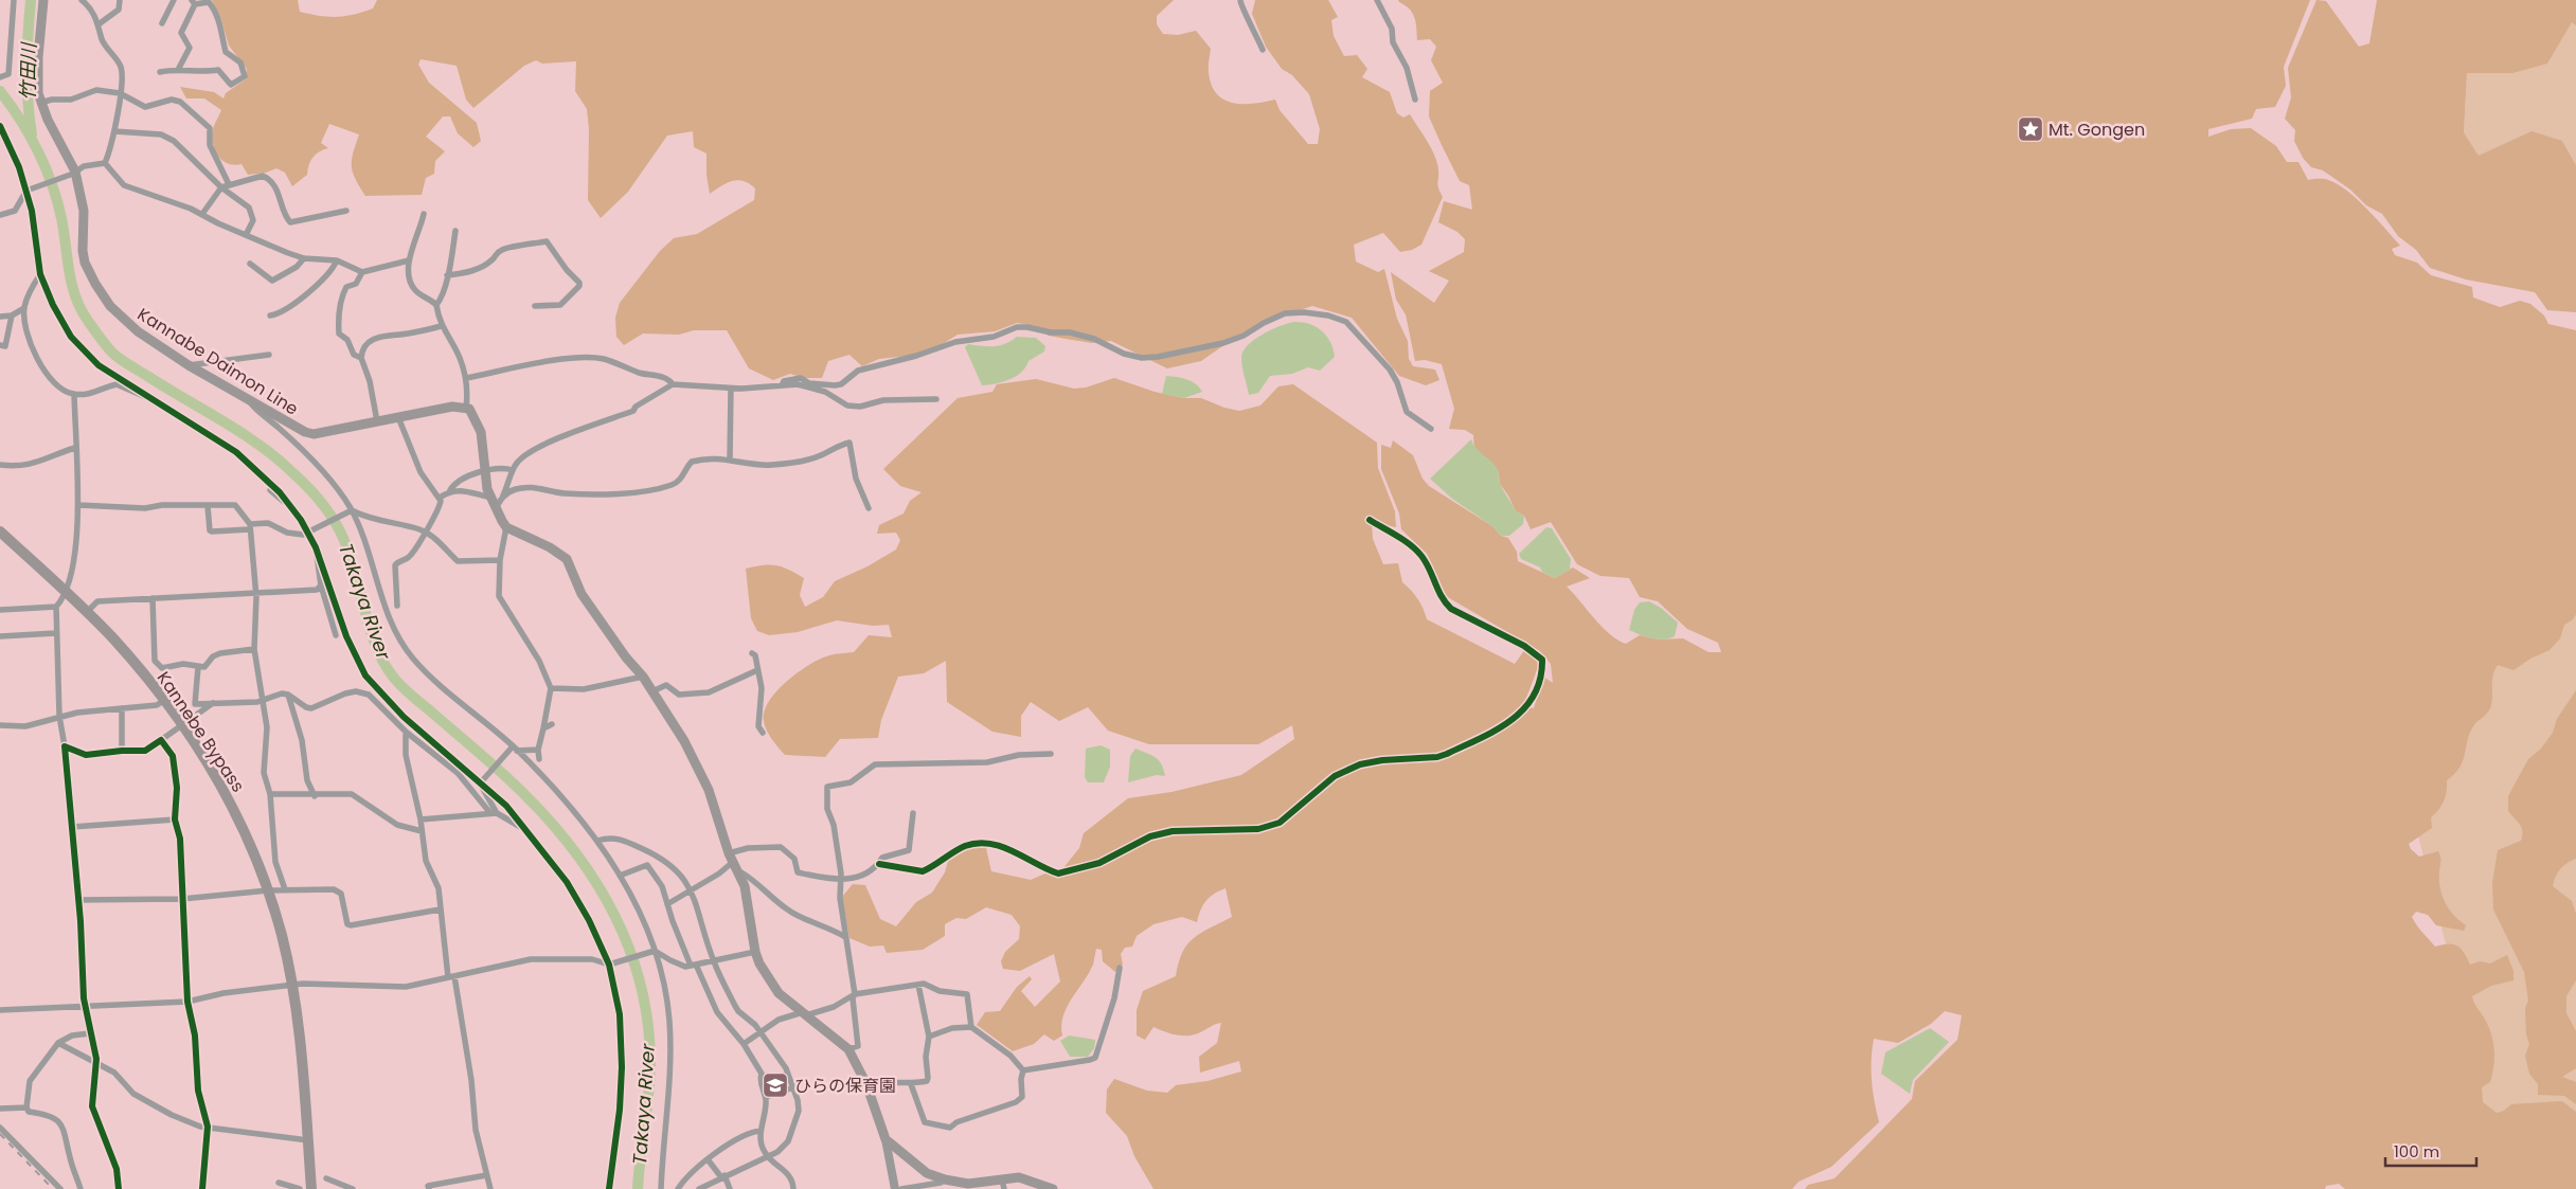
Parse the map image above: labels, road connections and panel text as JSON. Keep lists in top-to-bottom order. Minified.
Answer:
{"streets":{"highway":["Kannebe Bypass"],"main road":["Kannabe Daimon Line"]},"water":["竹田川","Takaya River"],"places":{"place":["Mt. Gongen"],"school or university":["ひらの保育園"]},"scale_bar":"100 m"}
